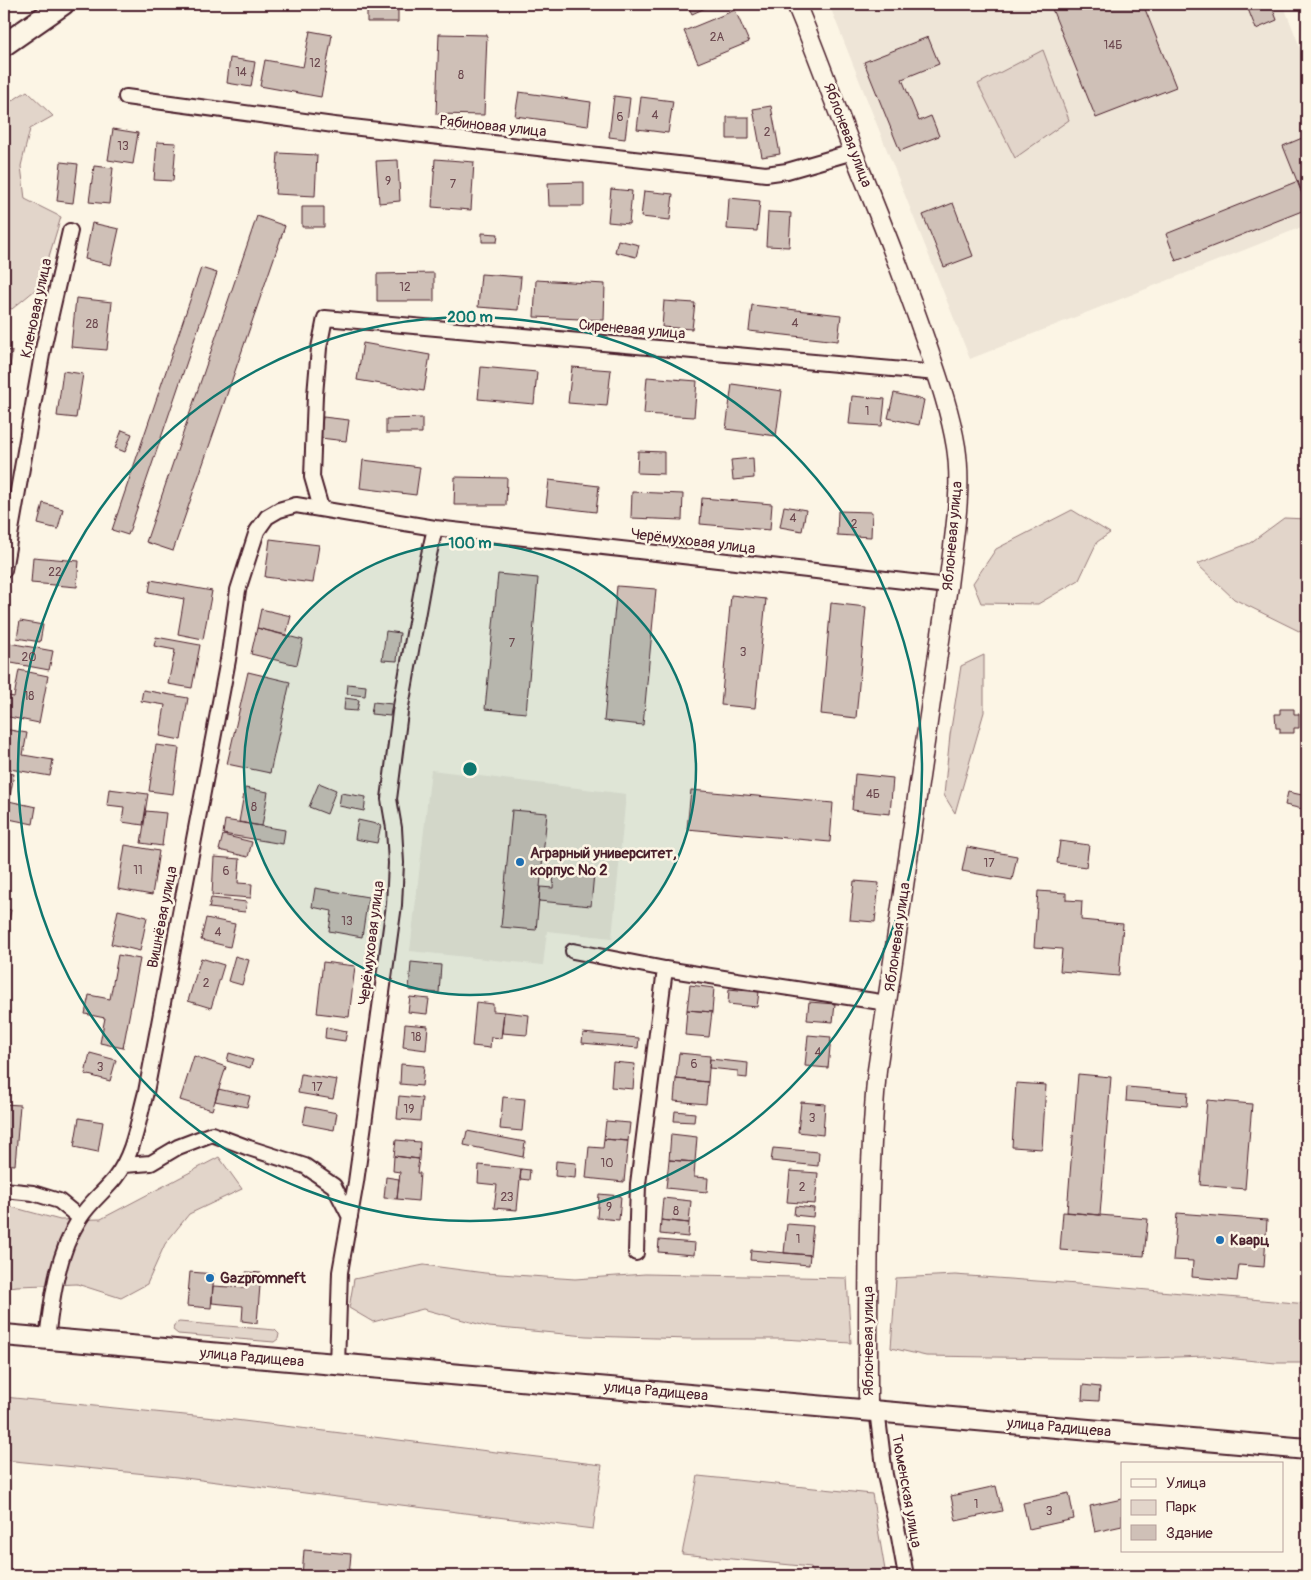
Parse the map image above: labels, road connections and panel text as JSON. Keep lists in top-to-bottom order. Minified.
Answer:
{"streets":{"main road":["улица Радищева"],"street":["Рябиновая улица","Яблоневая улица","Кленовая улица","Сиреневая улица","Черёмуховая улица","Вишнёвая улица","Тюменская улица"]},"crossings":[["Рябиновая улица","Яблоневая улица"],["Яблоневая улица","Сиреневая улица"],["Яблоневая улица","Черёмуховая улица"],["Яблоневая улица","улица Радищева"],["Яблоневая улица","Тюменская улица"],["Сиреневая улица","Черёмуховая улица"],["Черёмуховая улица","Вишнёвая улица"],["Черёмуховая улица","улица Радищева"],["Вишнёвая улица","улица Радищева"],["улица Радищева","Тюменская улица"]],"places":["Аграрный университет, корпус № 2","Кварц","Gazpromneft"],"house_numbers":["2А","14Б","12","14","8","4","6","2","13","9","7","12","4","28","1","4","2","22","7","3","20","18","4Б","8","17","11","6","13","4","2","18","4","6","3","17","19","3","10","2","23","9","8","1","1","3"],"legend":["Улица","Парк","Здание"],"rings":["200 m","100 m"]}
